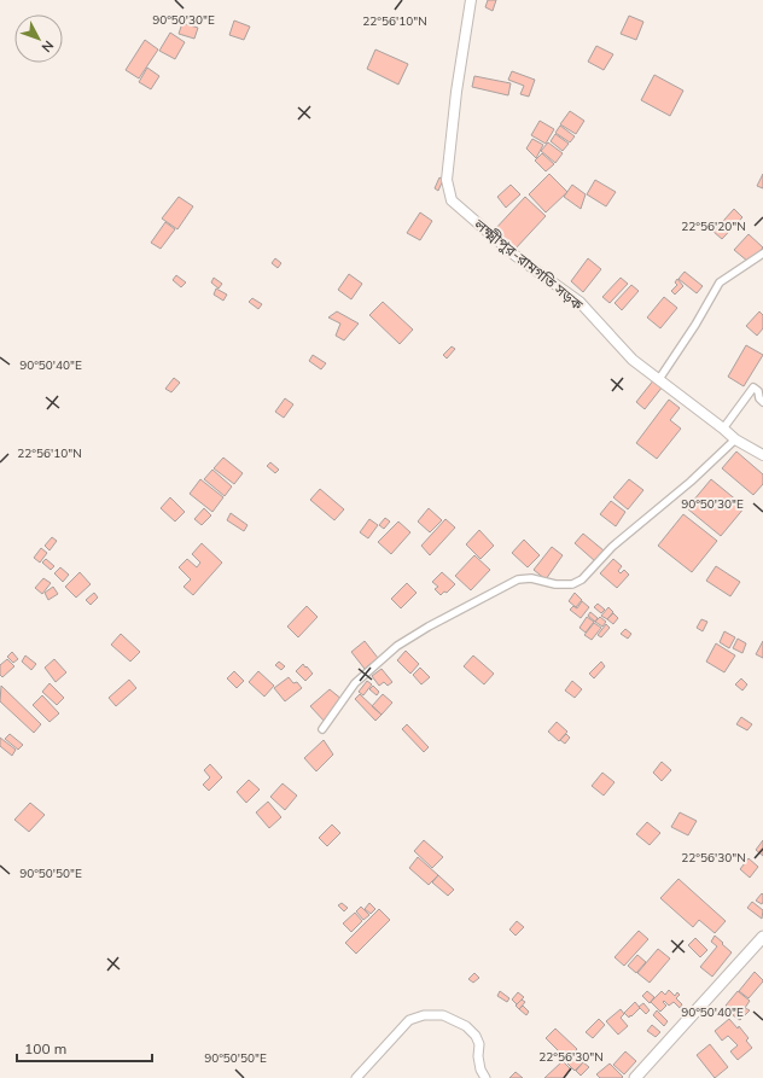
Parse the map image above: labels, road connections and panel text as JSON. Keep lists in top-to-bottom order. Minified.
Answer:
{"streets":{"main road":["লক্ষ্মীপুর-রামগতি সড়ক"]},"scale_bar":"100 m","north":"bottom right","coordinates":["90°50'30\"E","22°56'10\"N","22°56'20\"N","90°50'40\"E","22°56'30\"N","90°50'50\"E"]}
